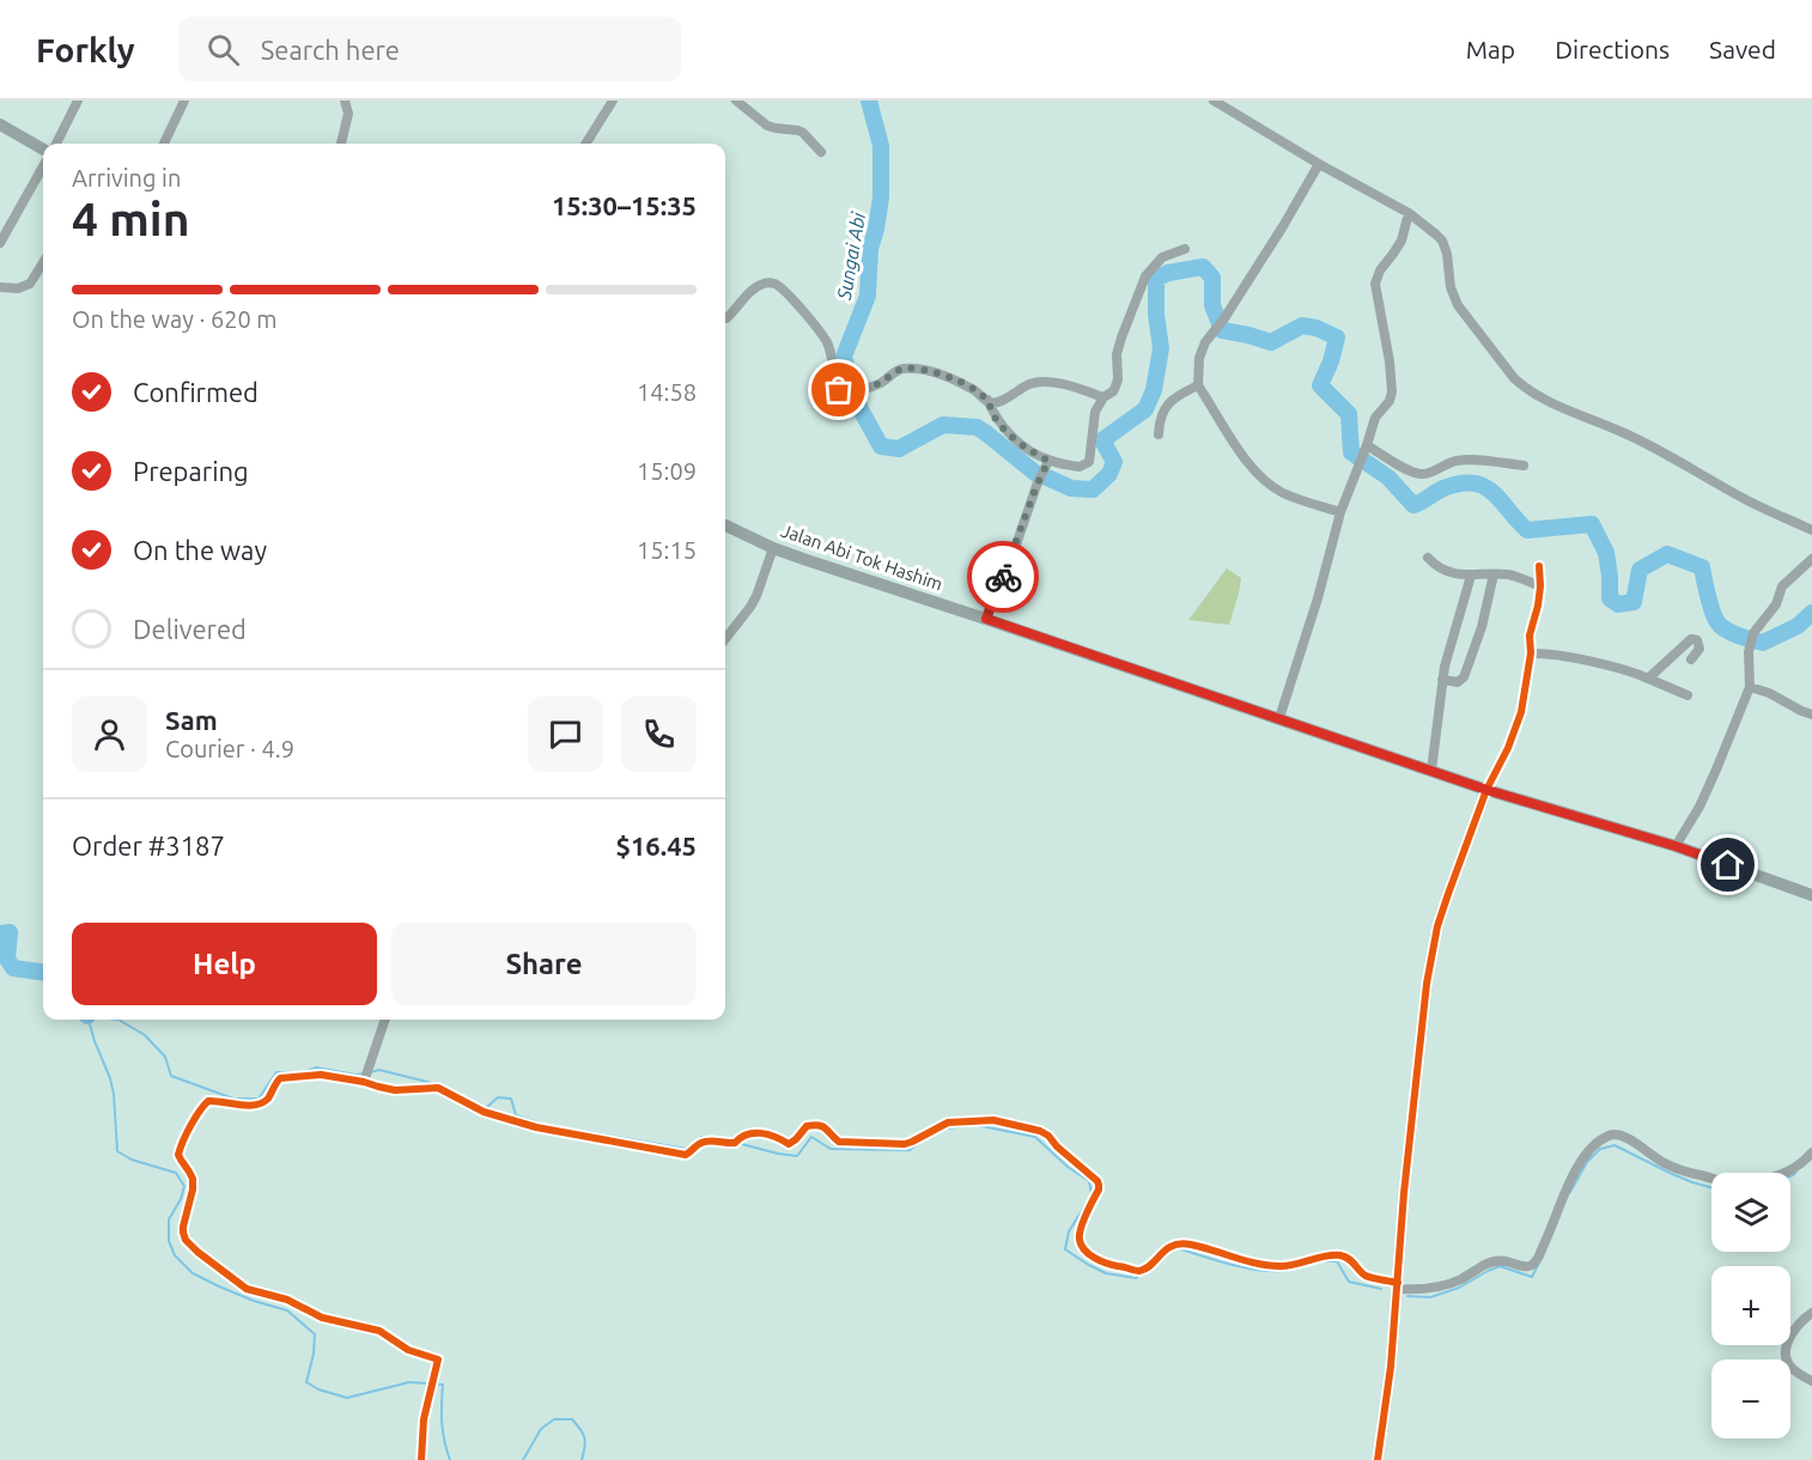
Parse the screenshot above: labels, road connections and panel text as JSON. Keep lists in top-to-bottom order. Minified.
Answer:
{"streets":{"main road":["Jalan Abi Tok Hashim"]},"water":["Sungai Abi"],"page":{"header":"Forkly","search":"Search here","nav":["Map","Directions","Saved"],"heading":["4 min","Arriving in","15:30–15:35"],"panel":["Sam","Courier · 4.9","Order #3187","$16.45"],"bar":"On the way · 620 m","list":[["Confirmed","14:58"],["Preparing","15:09"],["On the way","15:15"],"Delivered"],"buttons":["Help","Share"],"map_buttons":["+","−"]}}
